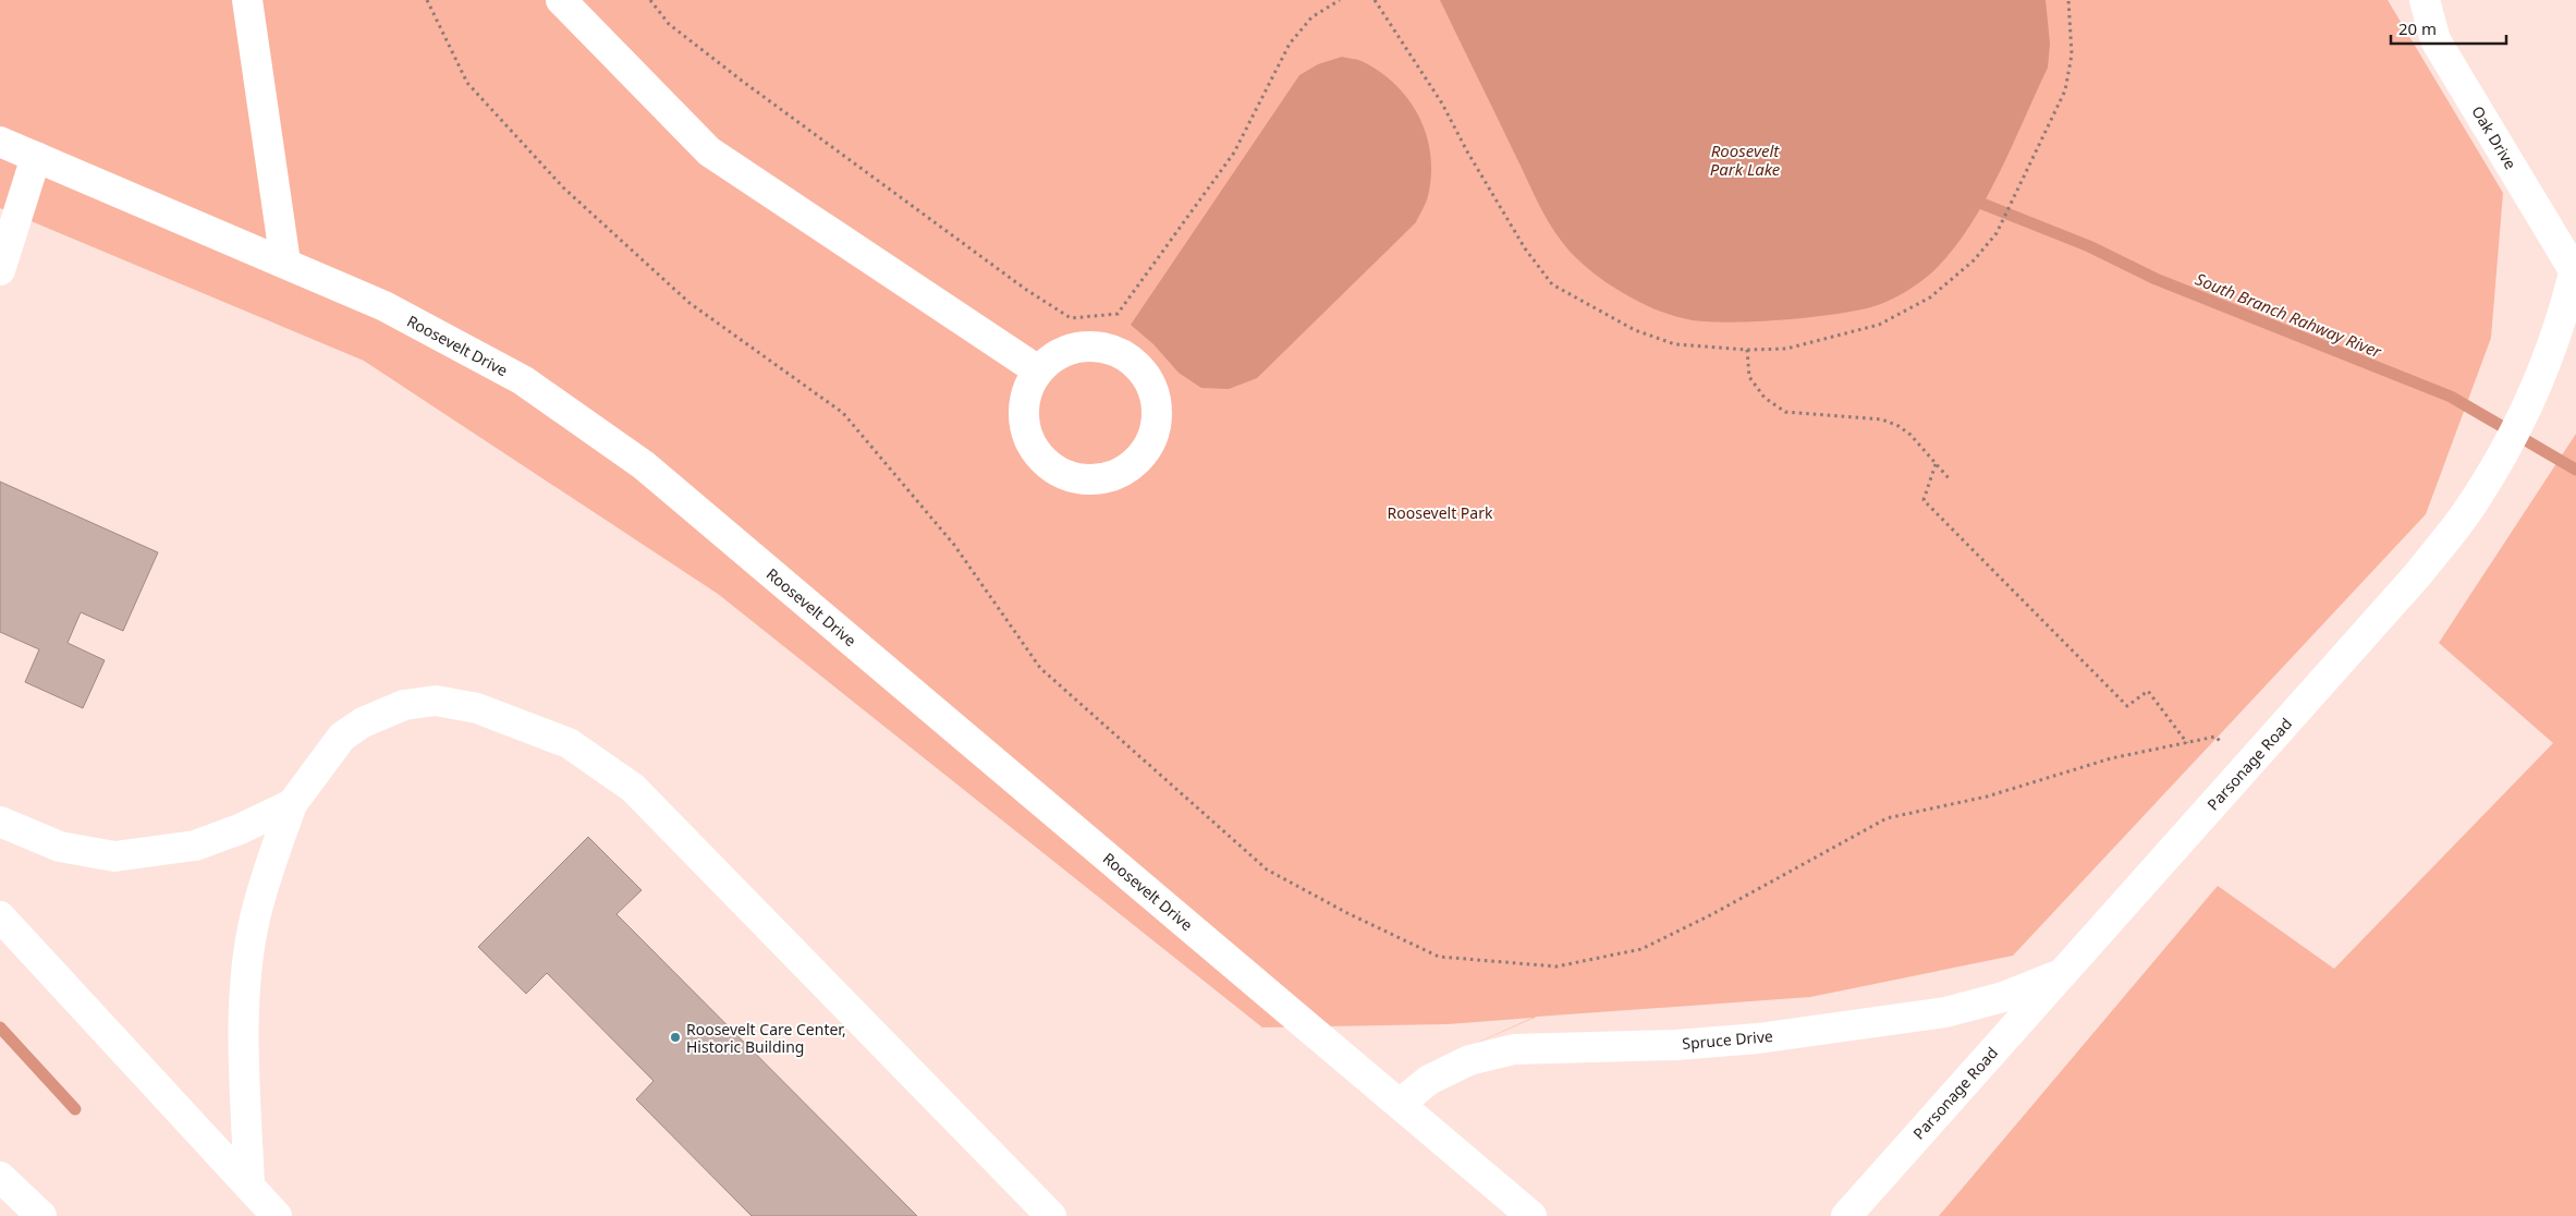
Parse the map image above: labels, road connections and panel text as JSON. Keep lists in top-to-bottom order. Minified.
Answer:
{"streets":{"street":["Oak Drive","Roosevelt Drive","Parsonage Road","Spruce Drive"]},"crossings":[["Oak Drive","Parsonage Road"],["Roosevelt Drive","Spruce Drive"],["Parsonage Road","Spruce Drive"]],"water":["Roosevelt Park Lake","South Branch Rahway River"],"parks":["Roosevelt Park"],"places":["Roosevelt Care Center, Historic Building"],"scale_bar":"20 m"}
